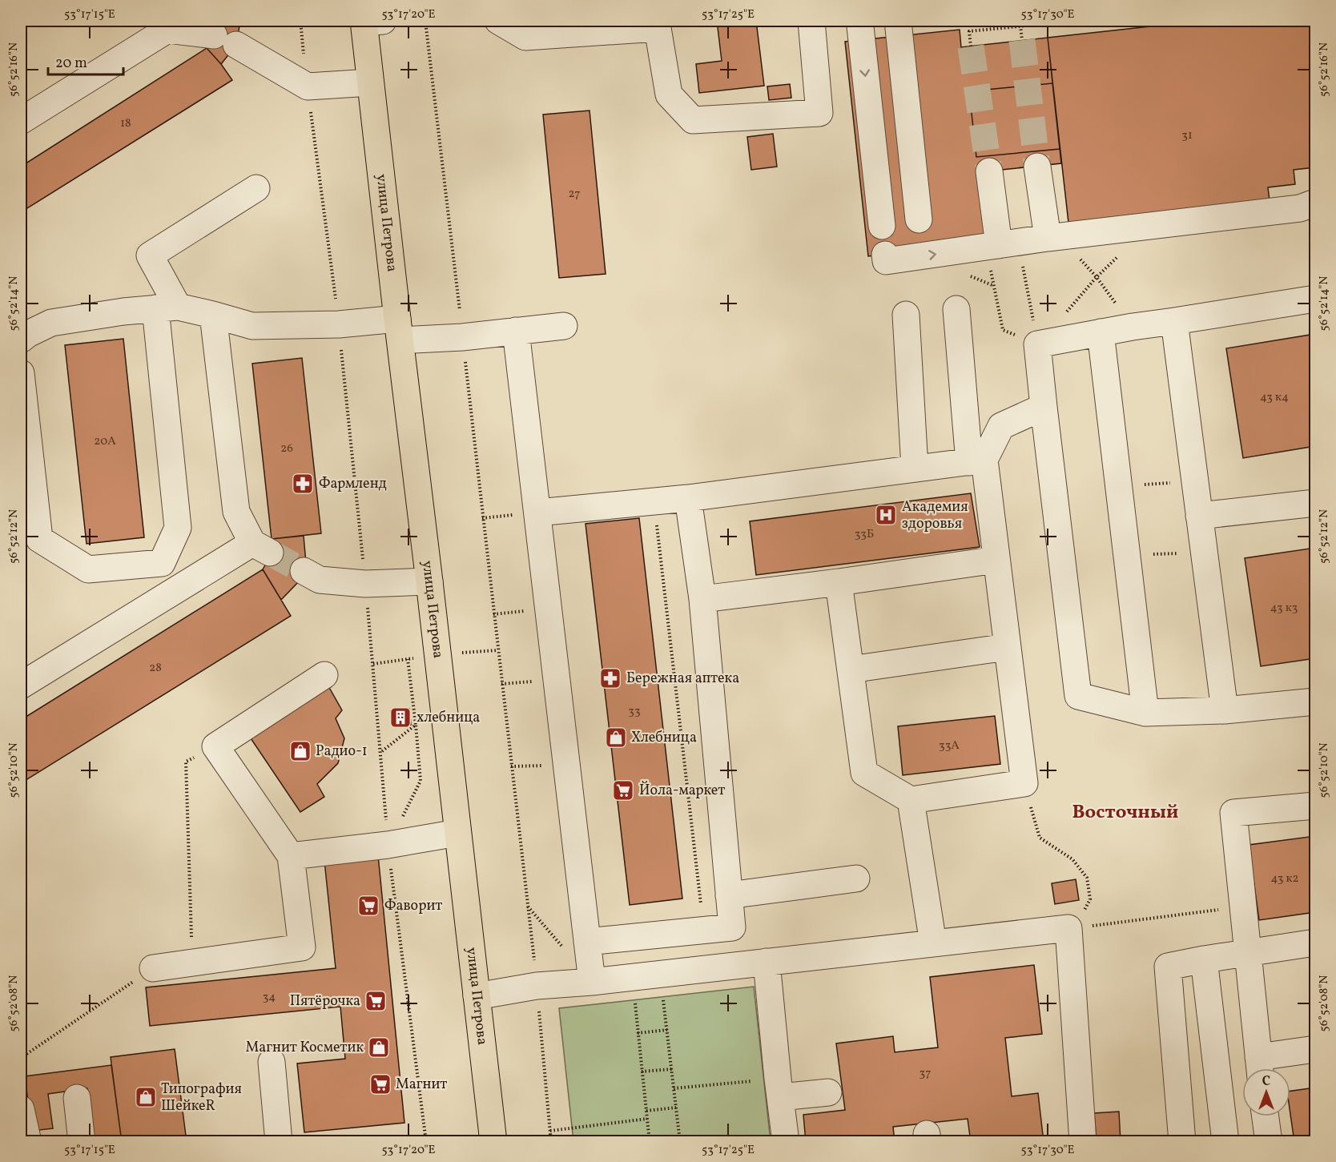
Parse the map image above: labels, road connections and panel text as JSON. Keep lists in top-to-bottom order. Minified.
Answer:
{"streets":{"main road":["улица Петрова"]},"districts":["Восточный"],"places":{"pharmacy":["Фармленд","Бережная аптека"],"hospital":["Академия здоровья"],"building":["хлебница"],"shop":["Хлебница","Радио-1","Магнит Косметик","Типография ШейкеR"],"supermarket":["Йола-маркет","Фаворит","Пятёрочка","Магнит"]},"house_numbers":["18","31","27","43 к4","20А","26","33Б","43 к3","28","33","33А","43 к2","34","37"],"scale_bar":"20 m","north":"top","coordinates":["53°17'15\"E","53°17'20\"E","53°17'25\"E","53°17'30\"E","56°52'16\"N","56°52'14\"N","56°52'12\"N","56°52'10\"N","56°52'08\"N"]}
